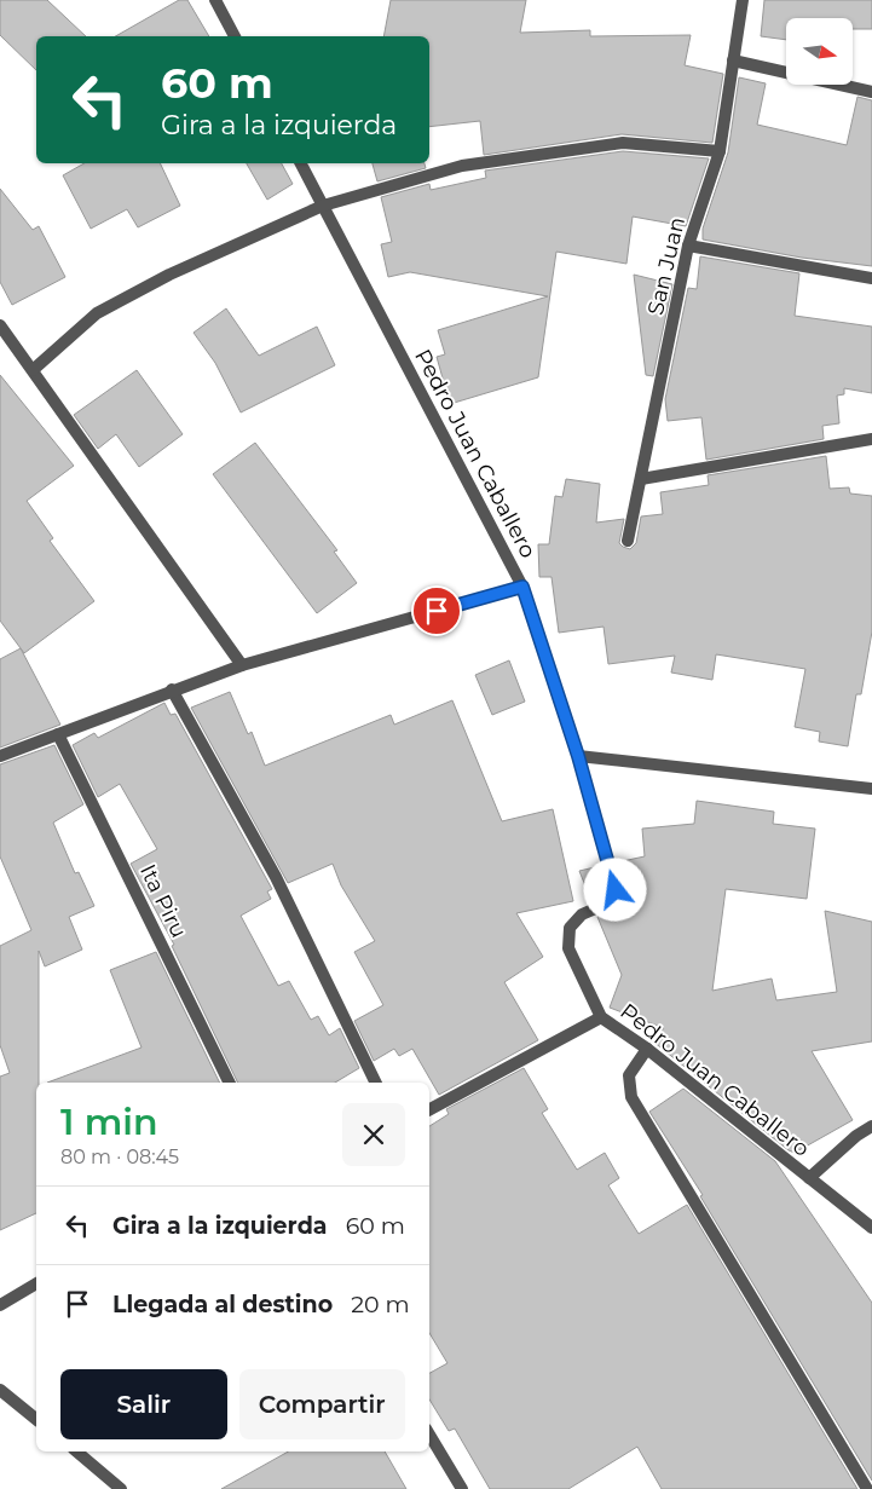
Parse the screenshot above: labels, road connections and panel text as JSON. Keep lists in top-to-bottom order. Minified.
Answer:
{"streets":{"street":["San Juan","Pedro Juan Caballero","Ita Piru"]},"north":"right","page":{"turn":["60 m","Gira a la izquierda"],"heading":["1 min","80 m · 08:45"],"list":[{"name":"Gira a la izquierda","value":"60 m"},{"name":"Llegada al destino","value":"20 m"}],"buttons":["Salir","Compartir"]}}
